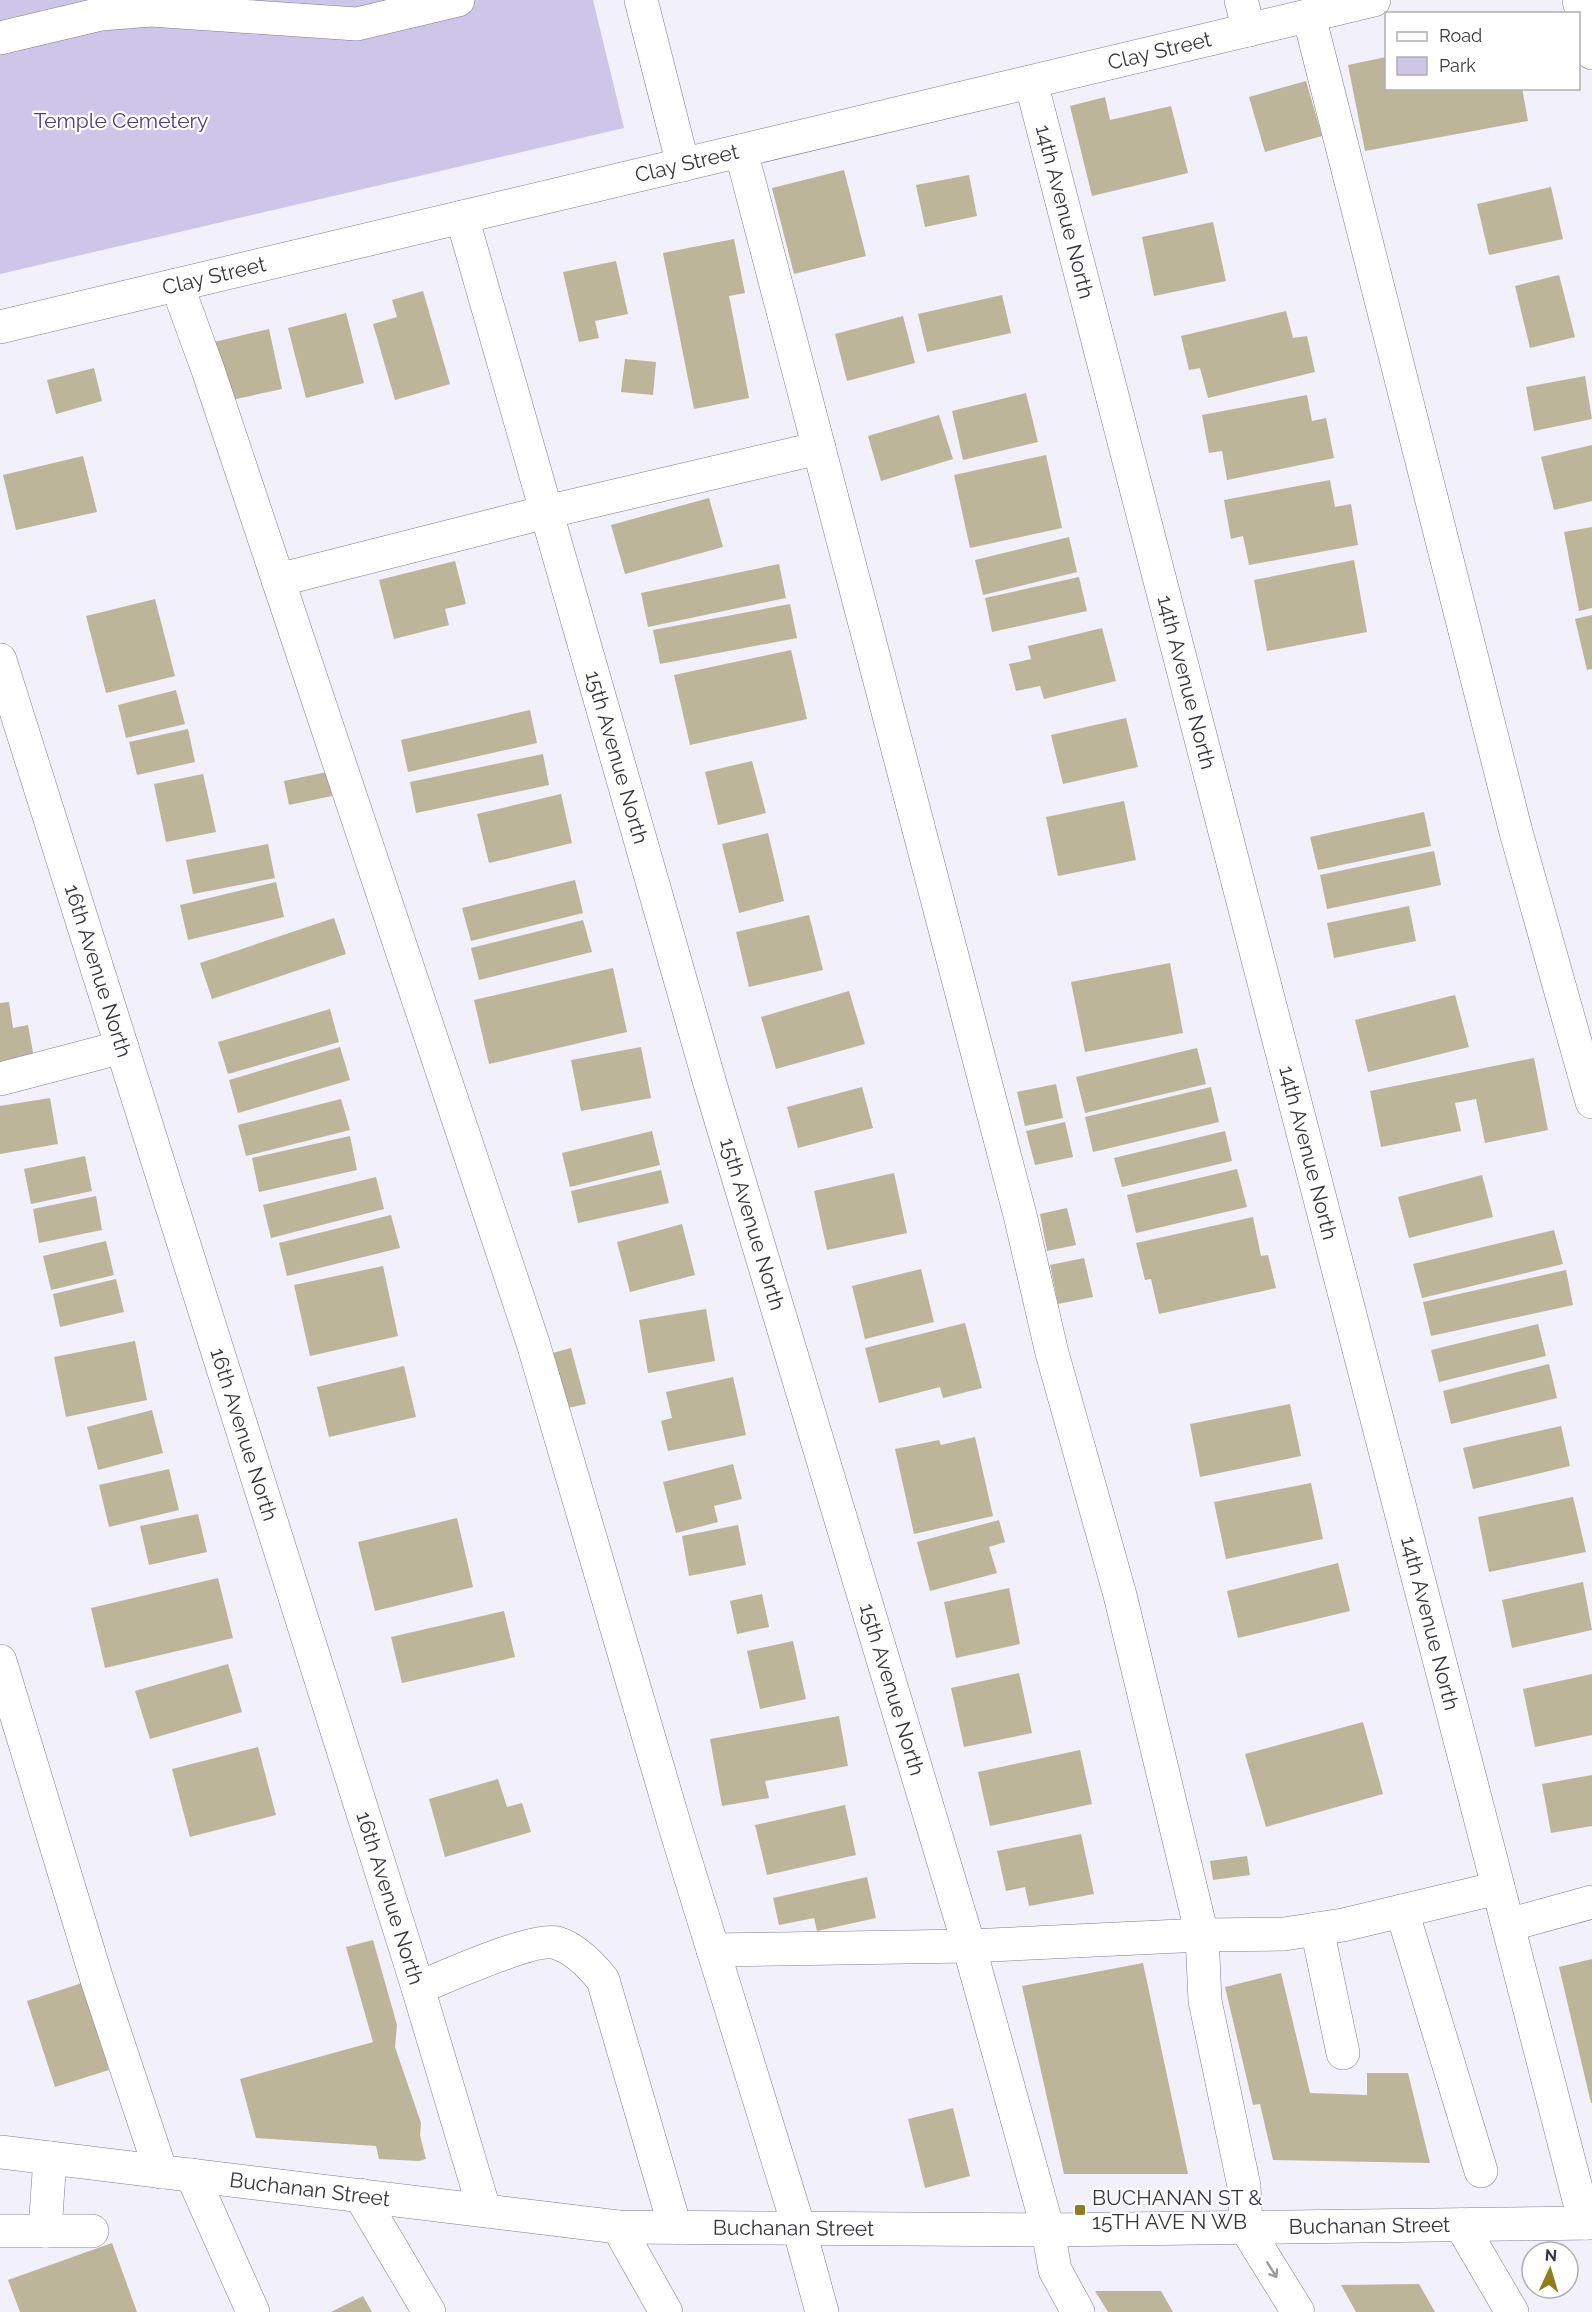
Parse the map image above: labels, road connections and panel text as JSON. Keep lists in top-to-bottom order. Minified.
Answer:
{"streets":{"street":["Clay Street","14th Avenue North","15th Avenue North","16th Avenue North","Buchanan Street"]},"crossings":[["Clay Street","14th Avenue North"],["Clay Street","15th Avenue North"],["14th Avenue North","Buchanan Street"],["15th Avenue North","Buchanan Street"],["16th Avenue North","Buchanan Street"]],"parks":["Temple Cemetery"],"places":{"transit":["BUCHANAN ST & 15TH AVE N WB"]},"legend":["Road","Park"],"north":"top"}
